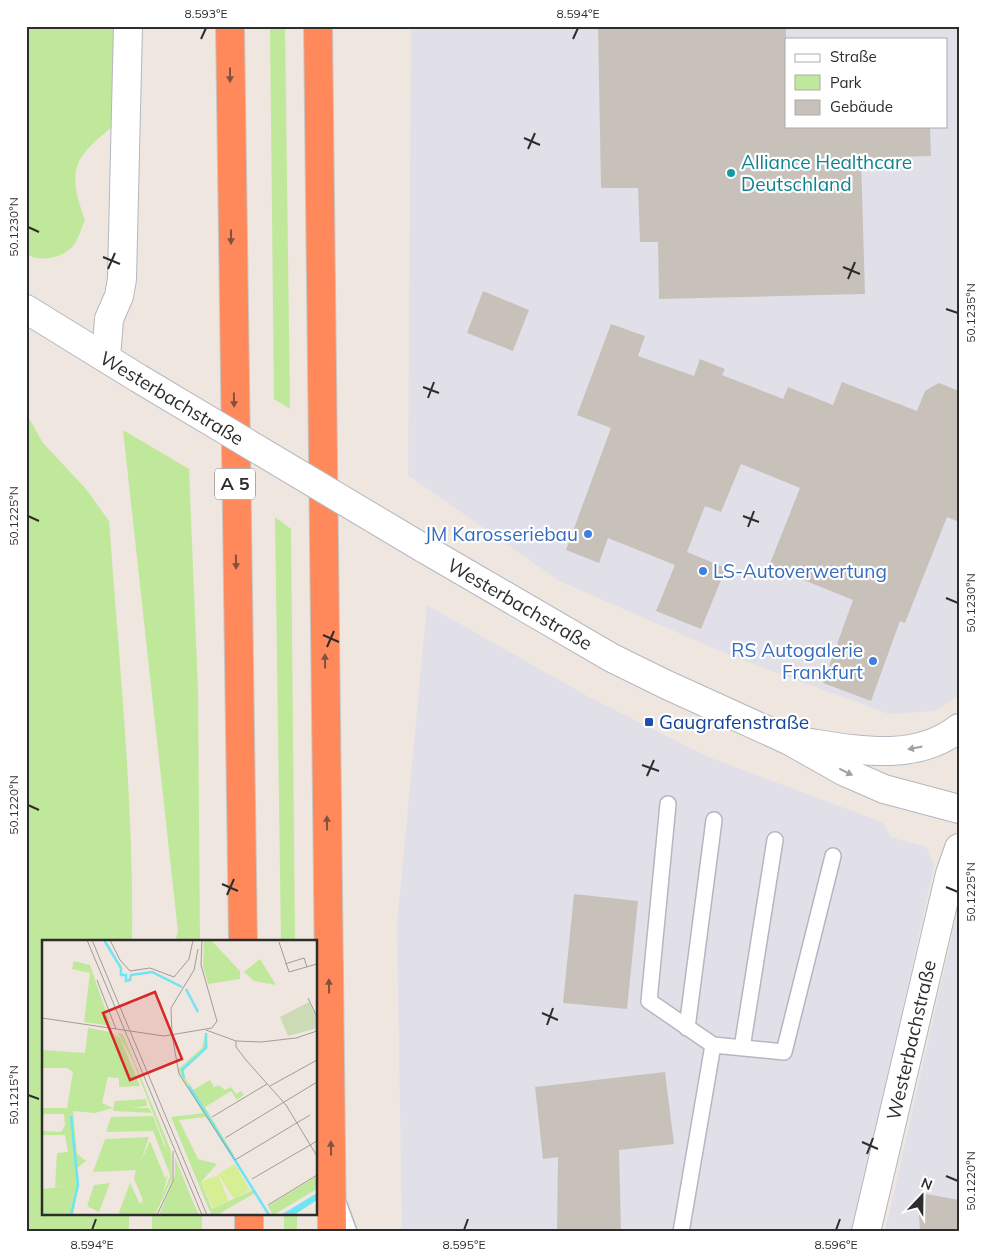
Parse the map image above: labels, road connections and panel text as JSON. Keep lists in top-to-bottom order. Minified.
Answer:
{"streets":{"highway":["A 5"],"main road":["Westerbachstraße"]},"places":{"other":["Alliance Healthcare Deutschland","JM Karosseriebau","LS-Autoverwertung","RS Autogalerie Frankfurt"],"transit":["Gaugrafenstraße"]},"legend":["Straße","Park","Gebäude"],"north":"top","coordinates":["8.593°E","8.594°E","50.1230°N","50.1235°N","50.1225°N","50.1220°N","50.1215°N","8.595°E","8.596°E"]}
